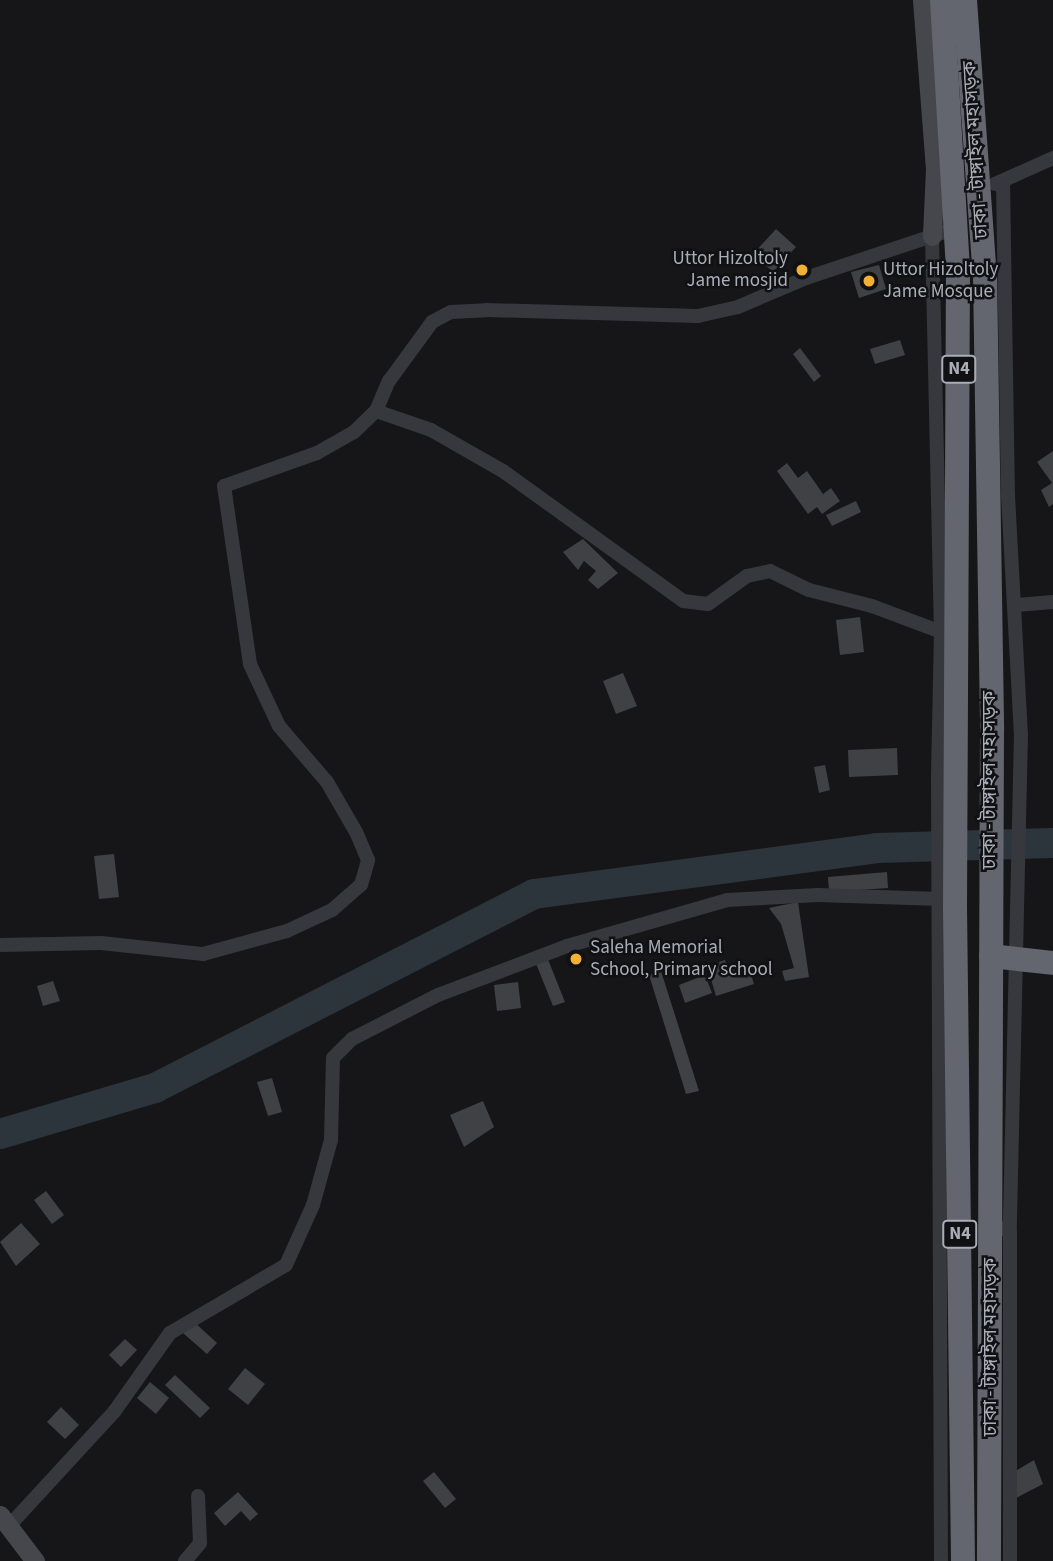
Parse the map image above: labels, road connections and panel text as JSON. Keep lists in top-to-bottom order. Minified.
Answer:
{"streets":{"highway":["ঢাকা - টাঙ্গাইল মহাসড়ক","N4"]},"crossings":[["ঢাকা - টাঙ্গাইল মহাসড়ক","N4"]],"places":["Uttor Hizoltoly Jame mosjid","Uttor Hizoltoly Jame Mosque","Saleha Memorial School, Primary school"]}
